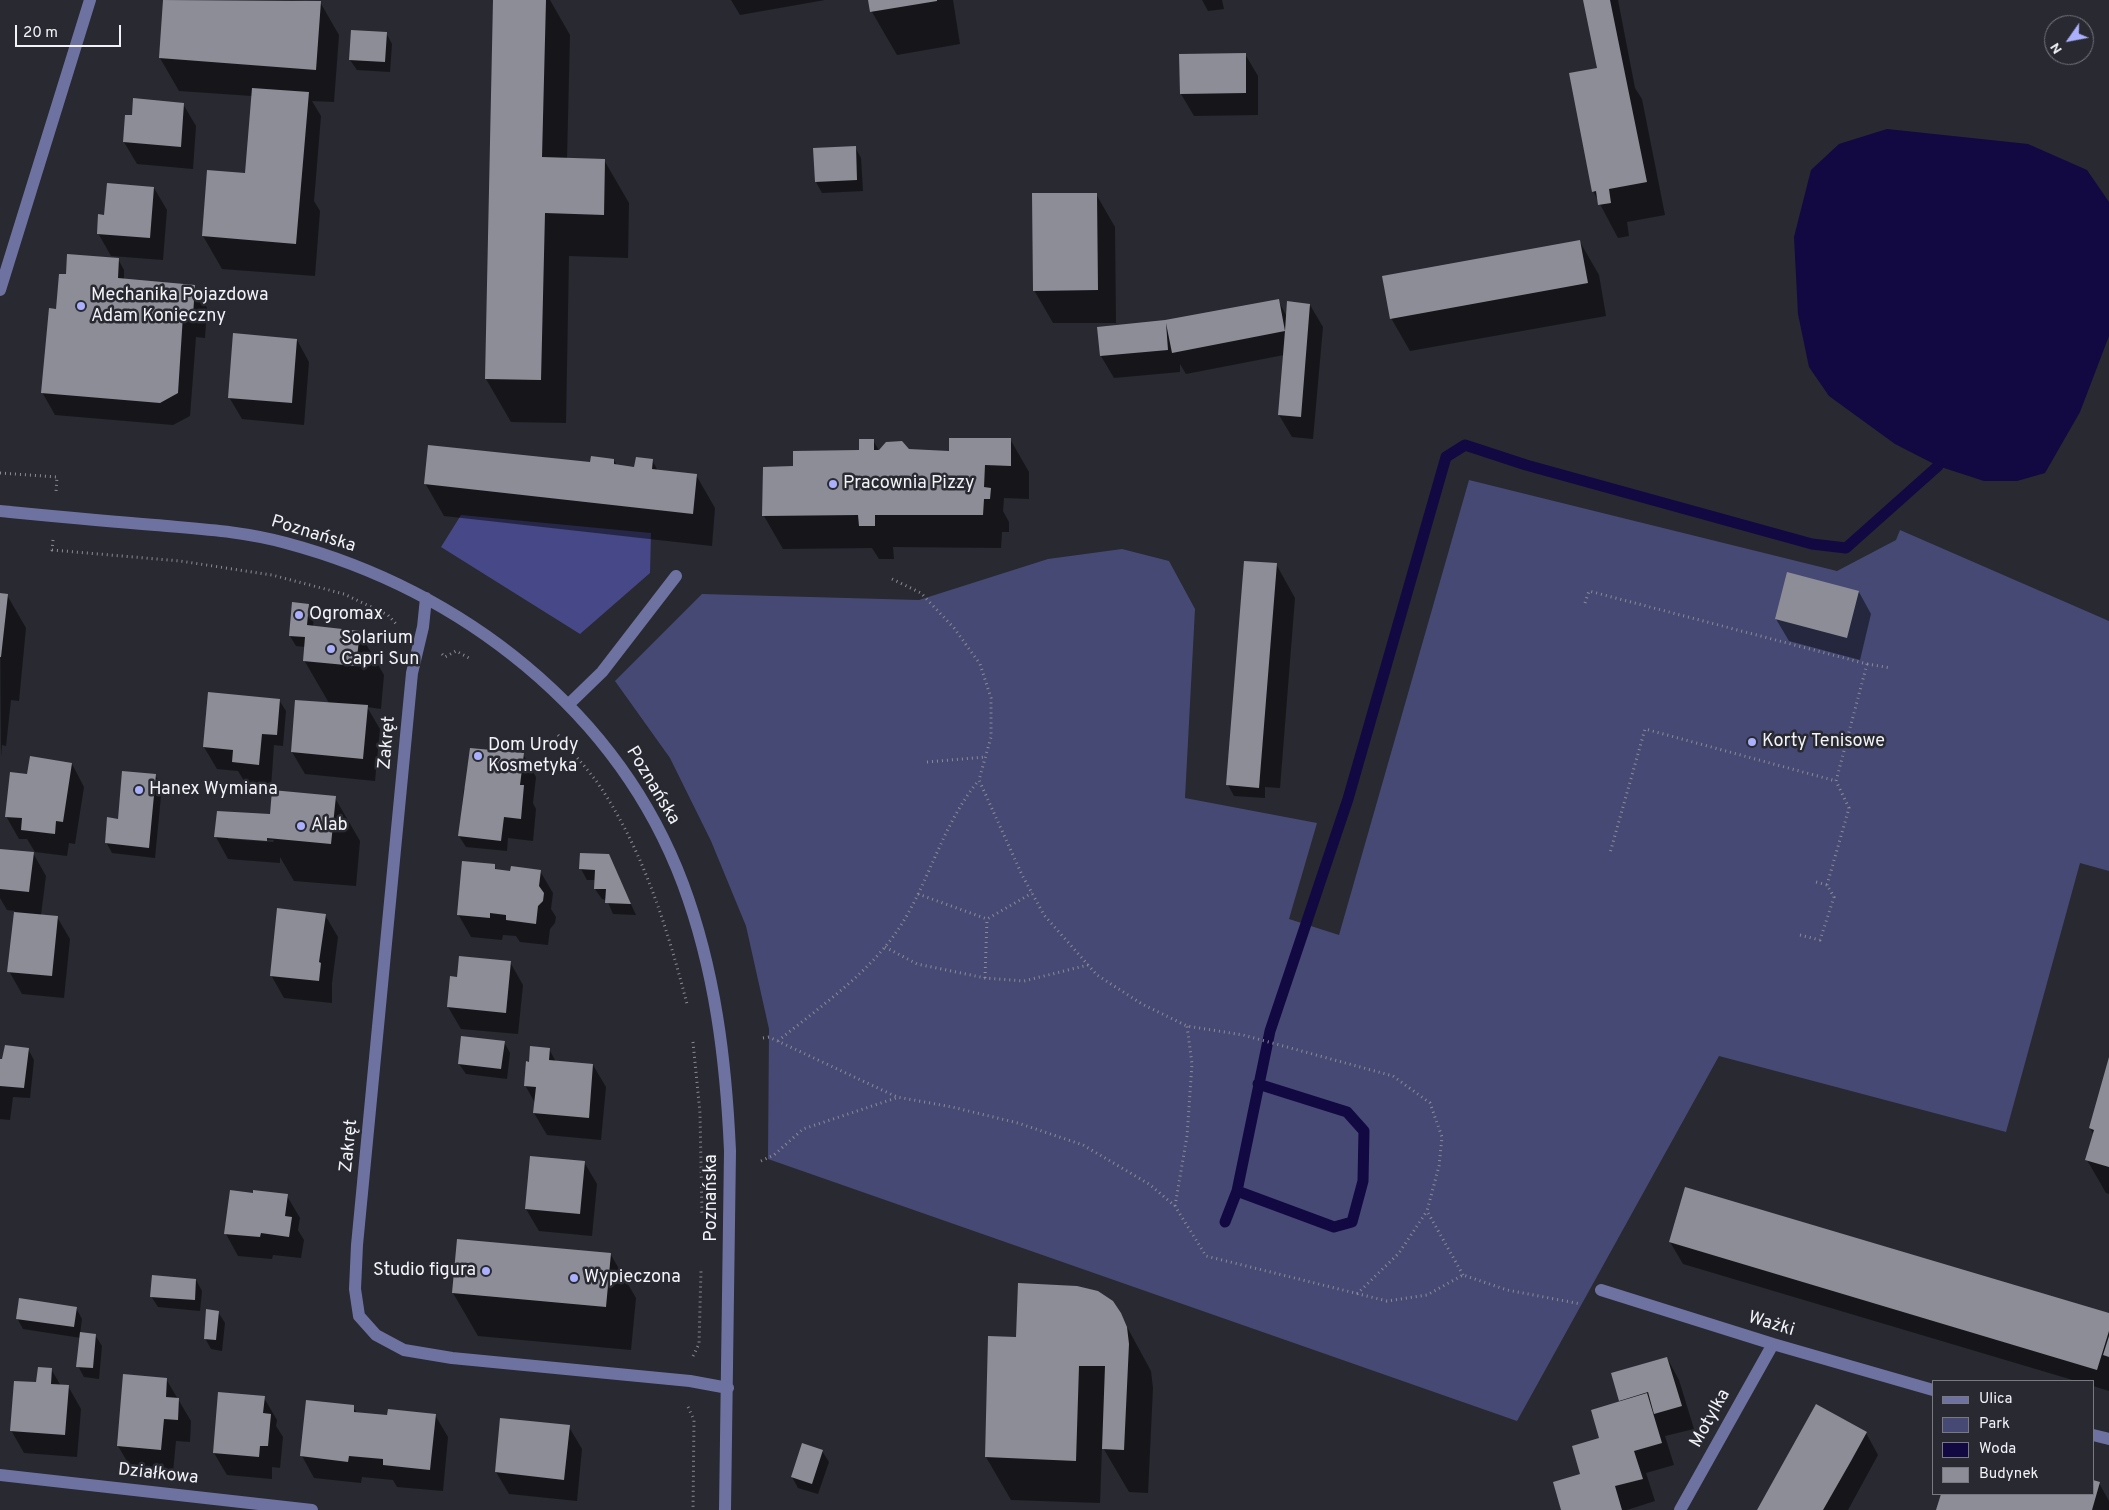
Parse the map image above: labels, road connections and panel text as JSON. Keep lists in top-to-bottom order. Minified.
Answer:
{"streets":{"street":["Poznańska","Zakręt","Ważki","Motylka","Działkowa"]},"crossings":[["Poznańska","Zakręt"],["Ważki","Motylka"]],"places":["Mechanika Pojazdowa Adam Konieczny","Pracownia Pizzy","Ogromax","Solarium Capri Sun","Korty Tenisowe","Dom Urody Kosmetyka","Hanex Wymiana","Alab","Studio figura","Wypieczona"],"legend":["Ulica","Park","Woda","Budynek"],"scale_bar":"20 m","north":"bottom left"}
